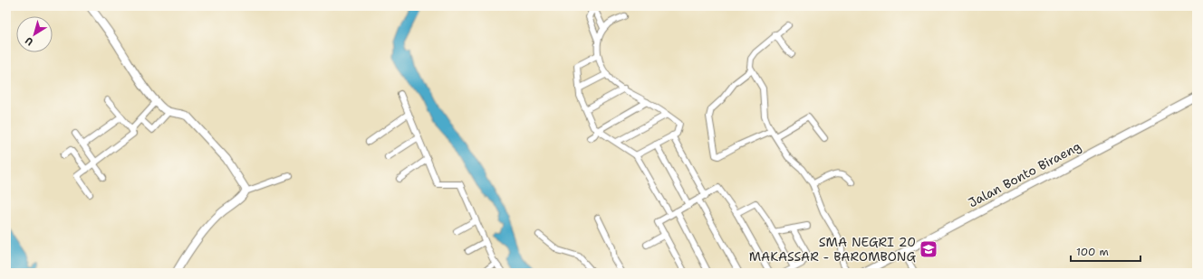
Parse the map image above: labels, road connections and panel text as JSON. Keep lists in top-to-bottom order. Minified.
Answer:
{"streets":{"street":["Jalan Bonto Biraeng"]},"places":{"school or university":["SMA NEGRI 20 MAKASSAR - BAROMBONG"]},"scale_bar":"100 m","north":"bottom left"}
